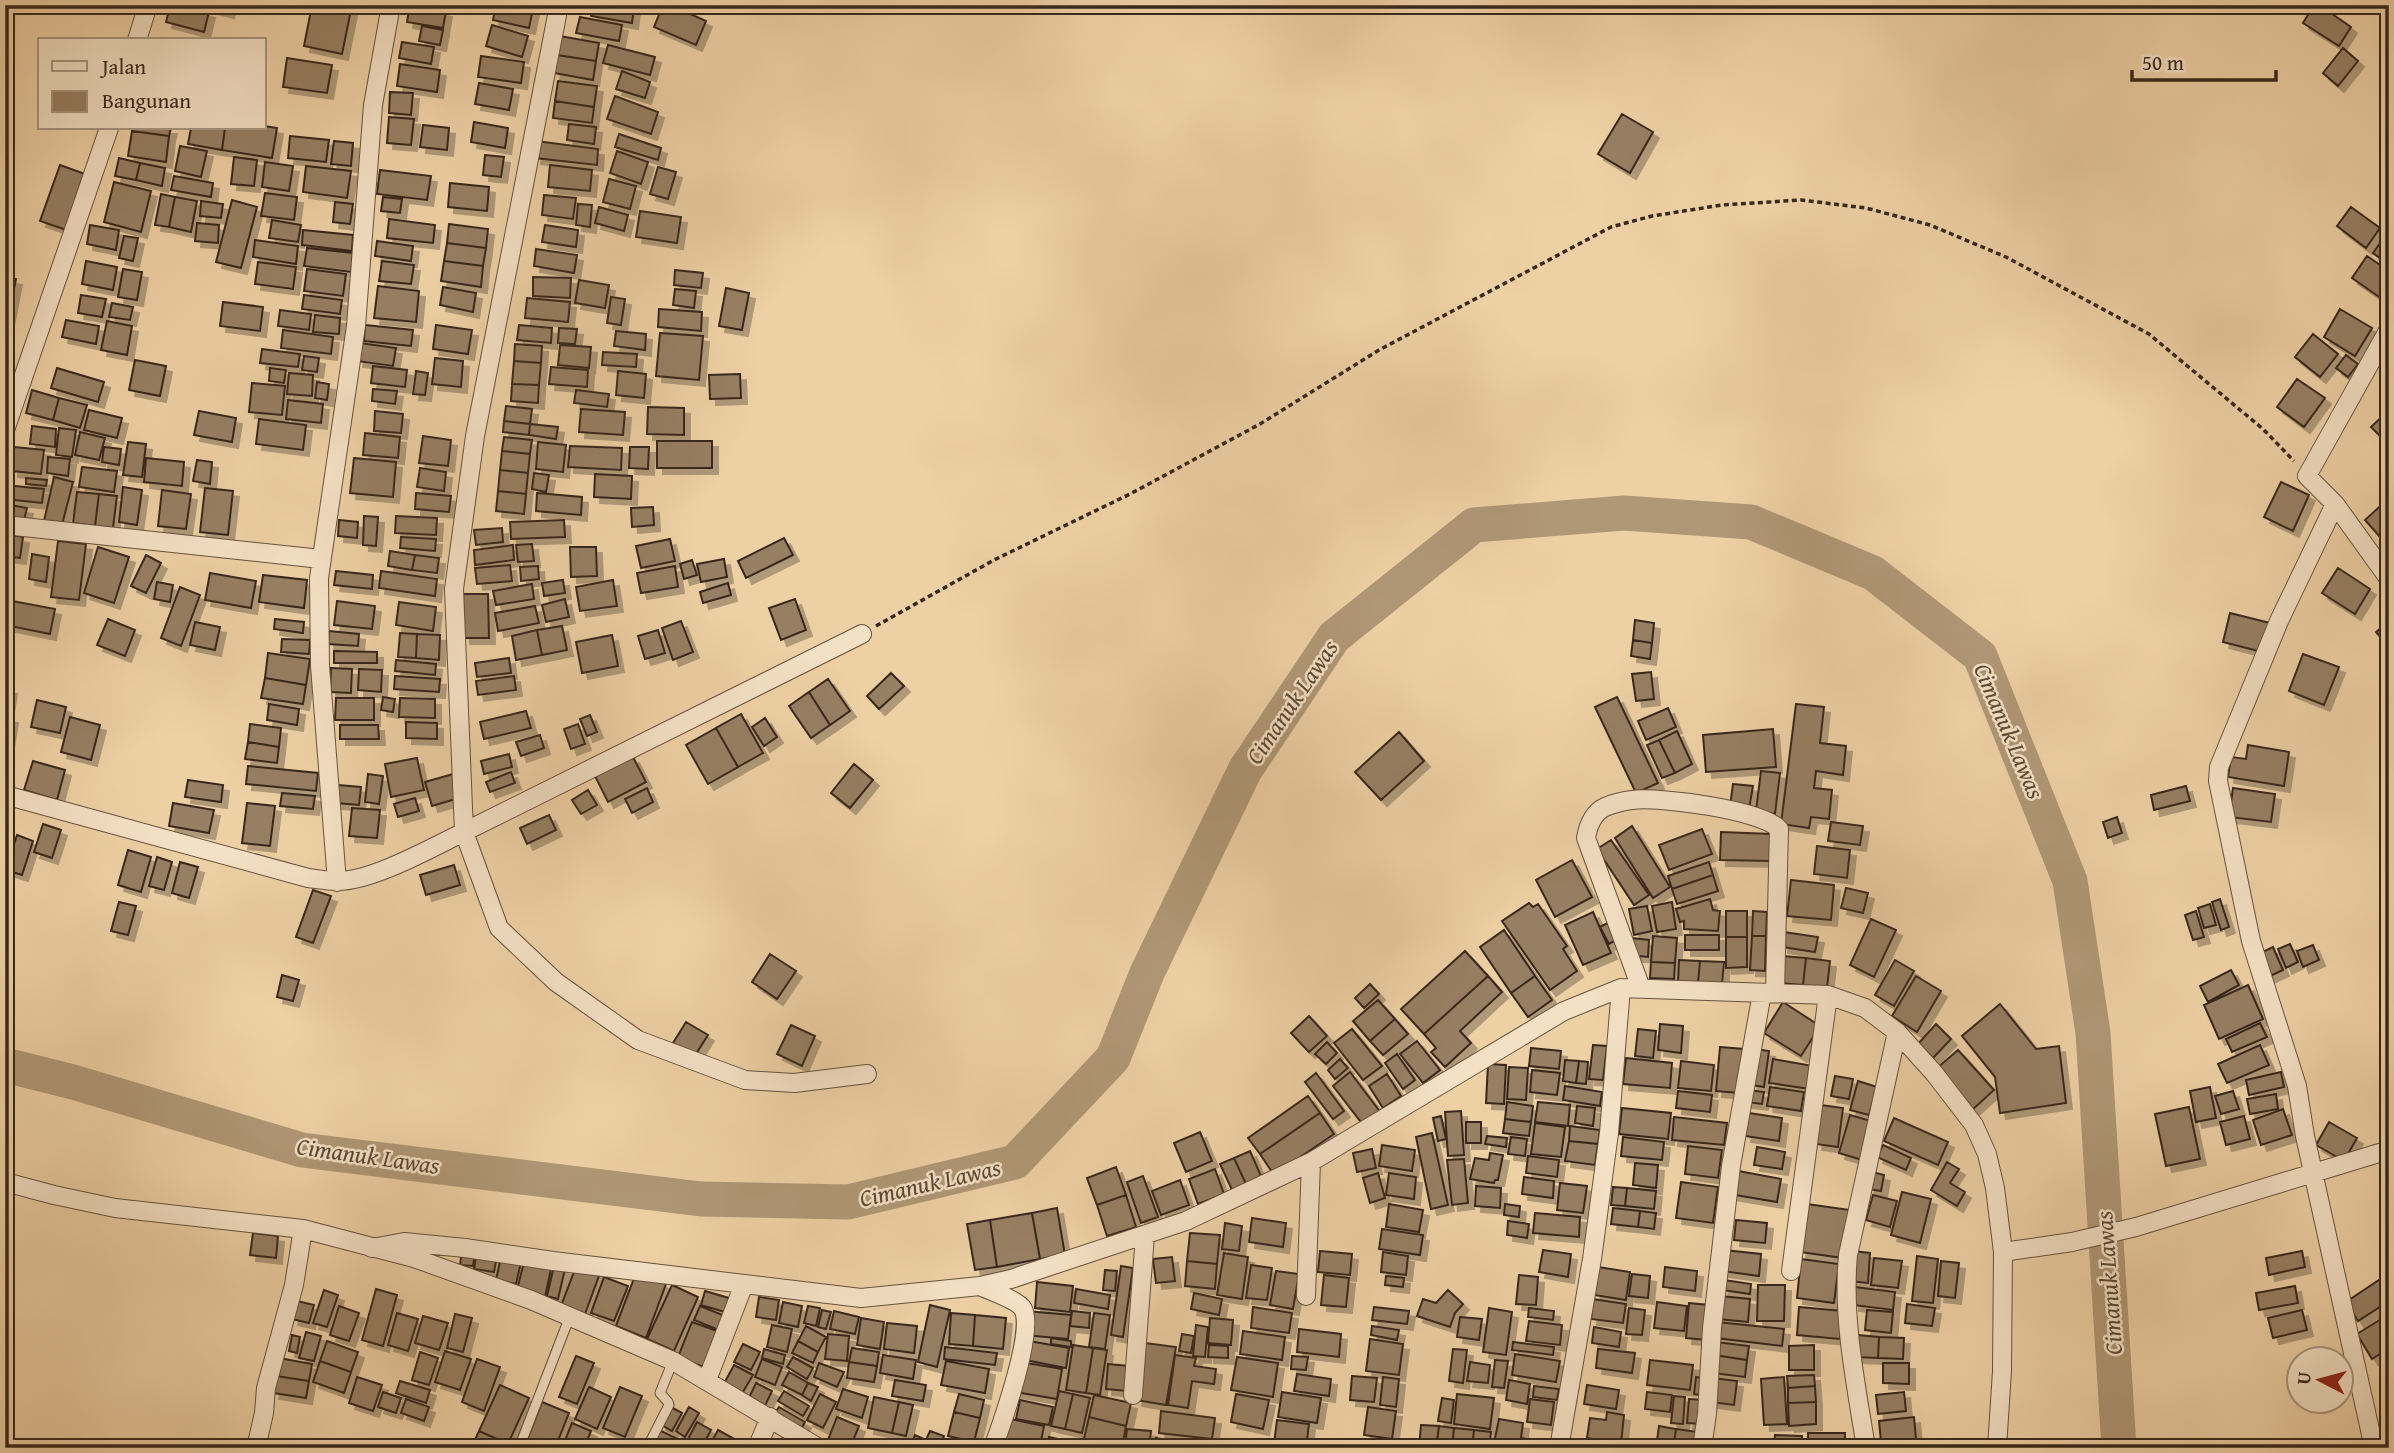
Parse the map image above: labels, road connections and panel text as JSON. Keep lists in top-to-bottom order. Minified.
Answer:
{"water":["Cimanuk Lawas"],"legend":["Jalan","Bangunan"],"scale_bar":"50 m","north":"left"}
